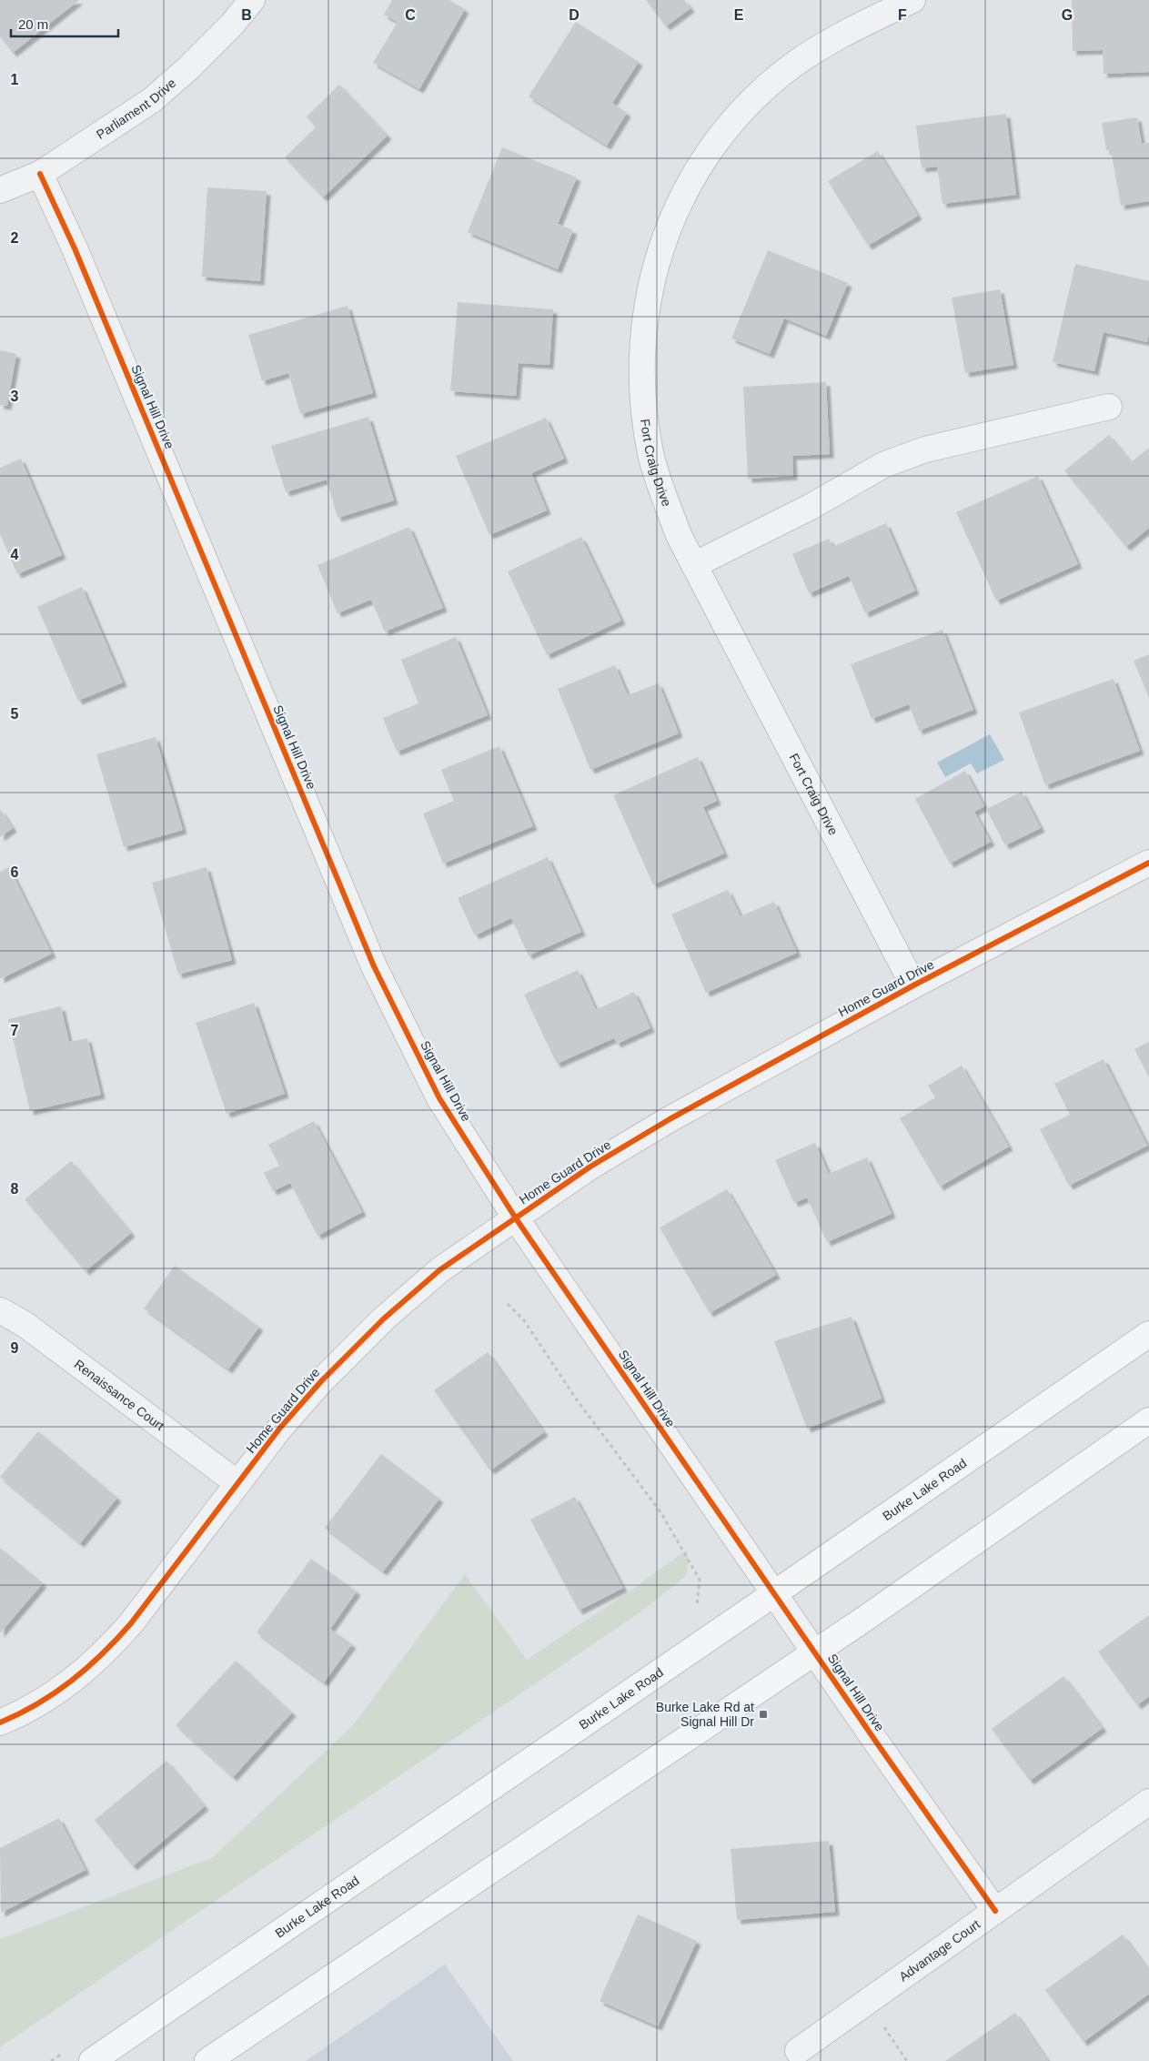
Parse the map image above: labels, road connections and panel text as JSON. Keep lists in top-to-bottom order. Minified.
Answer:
{"streets":{"main road":["Burke Lake Road"],"street":["Parliament Drive","Signal Hill Drive","Fort Craig Drive","Home Guard Drive","Renaissance Court","Advantage Court"]},"crossings":[["Parliament Drive","Signal Hill Drive"],["Signal Hill Drive","Home Guard Drive"],["Signal Hill Drive","Burke Lake Road"],["Signal Hill Drive","Advantage Court"],["Fort Craig Drive","Home Guard Drive"],["Home Guard Drive","Renaissance Court"]],"places":{"transit":["Burke Lake Rd at Signal Hill Dr"]},"scale_bar":"20 m","grid":{"columns":["B","C","D","E","F","G"],"rows":["1","2","3","4","5","6","7","8","9"]}}
